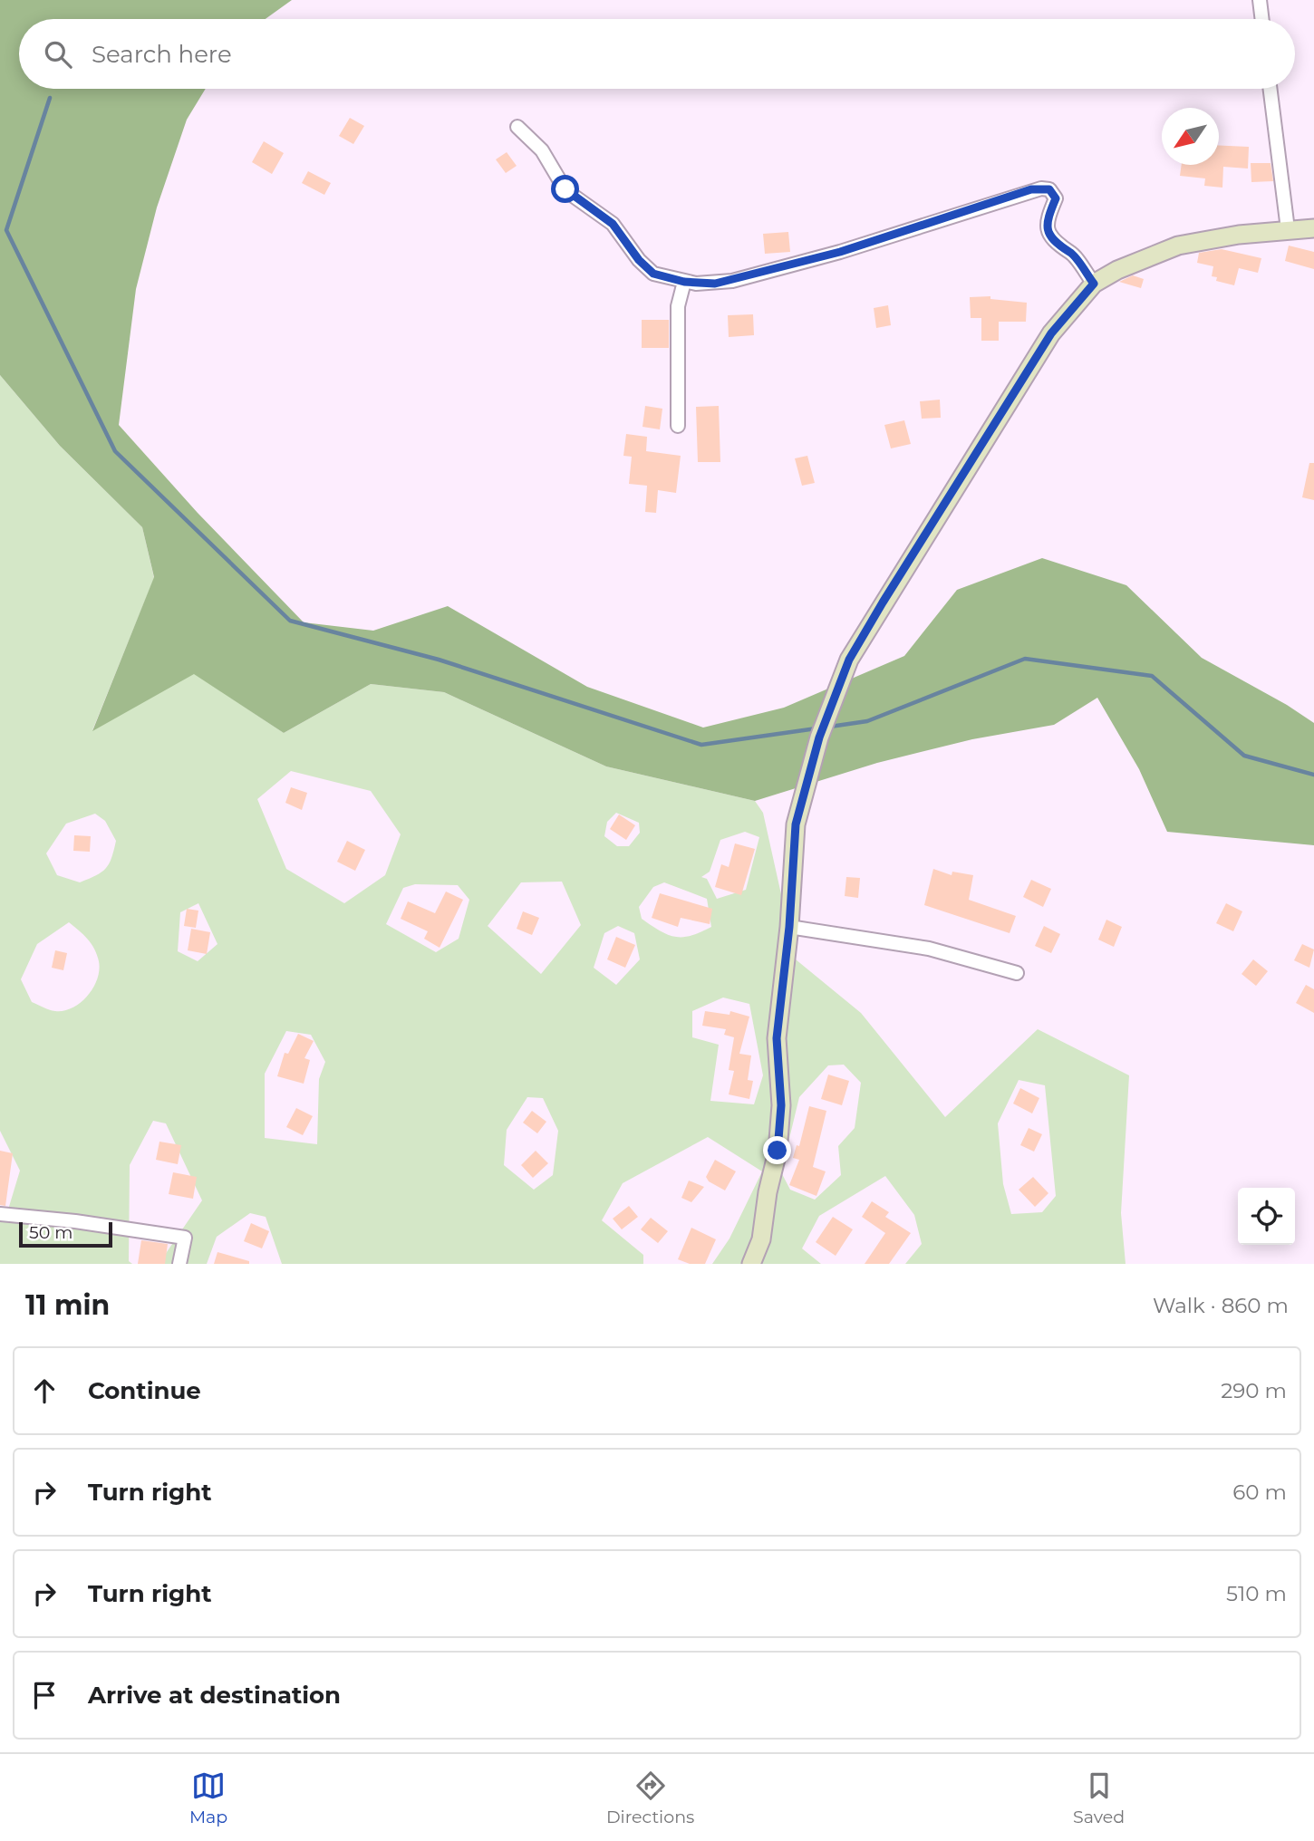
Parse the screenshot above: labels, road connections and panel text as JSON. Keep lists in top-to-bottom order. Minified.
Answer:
{"scale_bar":"50 m","north":"bottom left","page":{"search":"Search here","scale":"50 m","heading":["11 min","Walk · 860 m"],"list":[["Continue","290 m"],["Turn right","60 m"],["Turn right","510 m"],"Arrive at destination"],"nav":["Map","Directions","Saved"]}}
